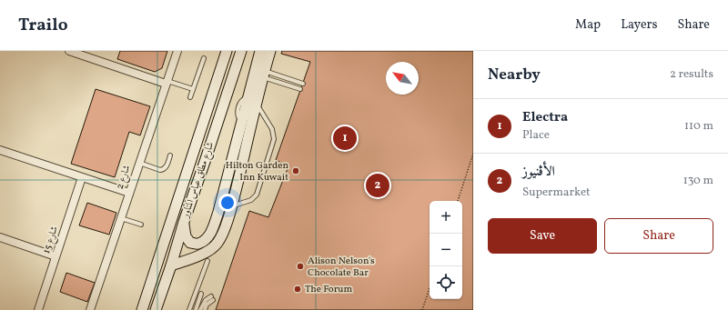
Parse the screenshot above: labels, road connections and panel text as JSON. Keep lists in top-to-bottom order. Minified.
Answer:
{"streets":{"street":["شارع 2","شارع مطلق عباس المناور","شارع 15"]},"places":["Hilton Garden Inn Kuwait","Alison Nelson's Chocolate Bar","The Forum"],"north":"top left","page":{"header":"Trailo","nav":["Map","Layers","Share"],"heading":["Nearby","2 results"],"list":[{"mark":"1","name":"Electra","note":"Place","value":"110 m"},{"mark":"2","name":"الأڤنيوز","note":"Supermarket","value":"130 m"}],"pins":["1","2"],"map_buttons":["+","−"],"buttons":["Save","Share"]}}
